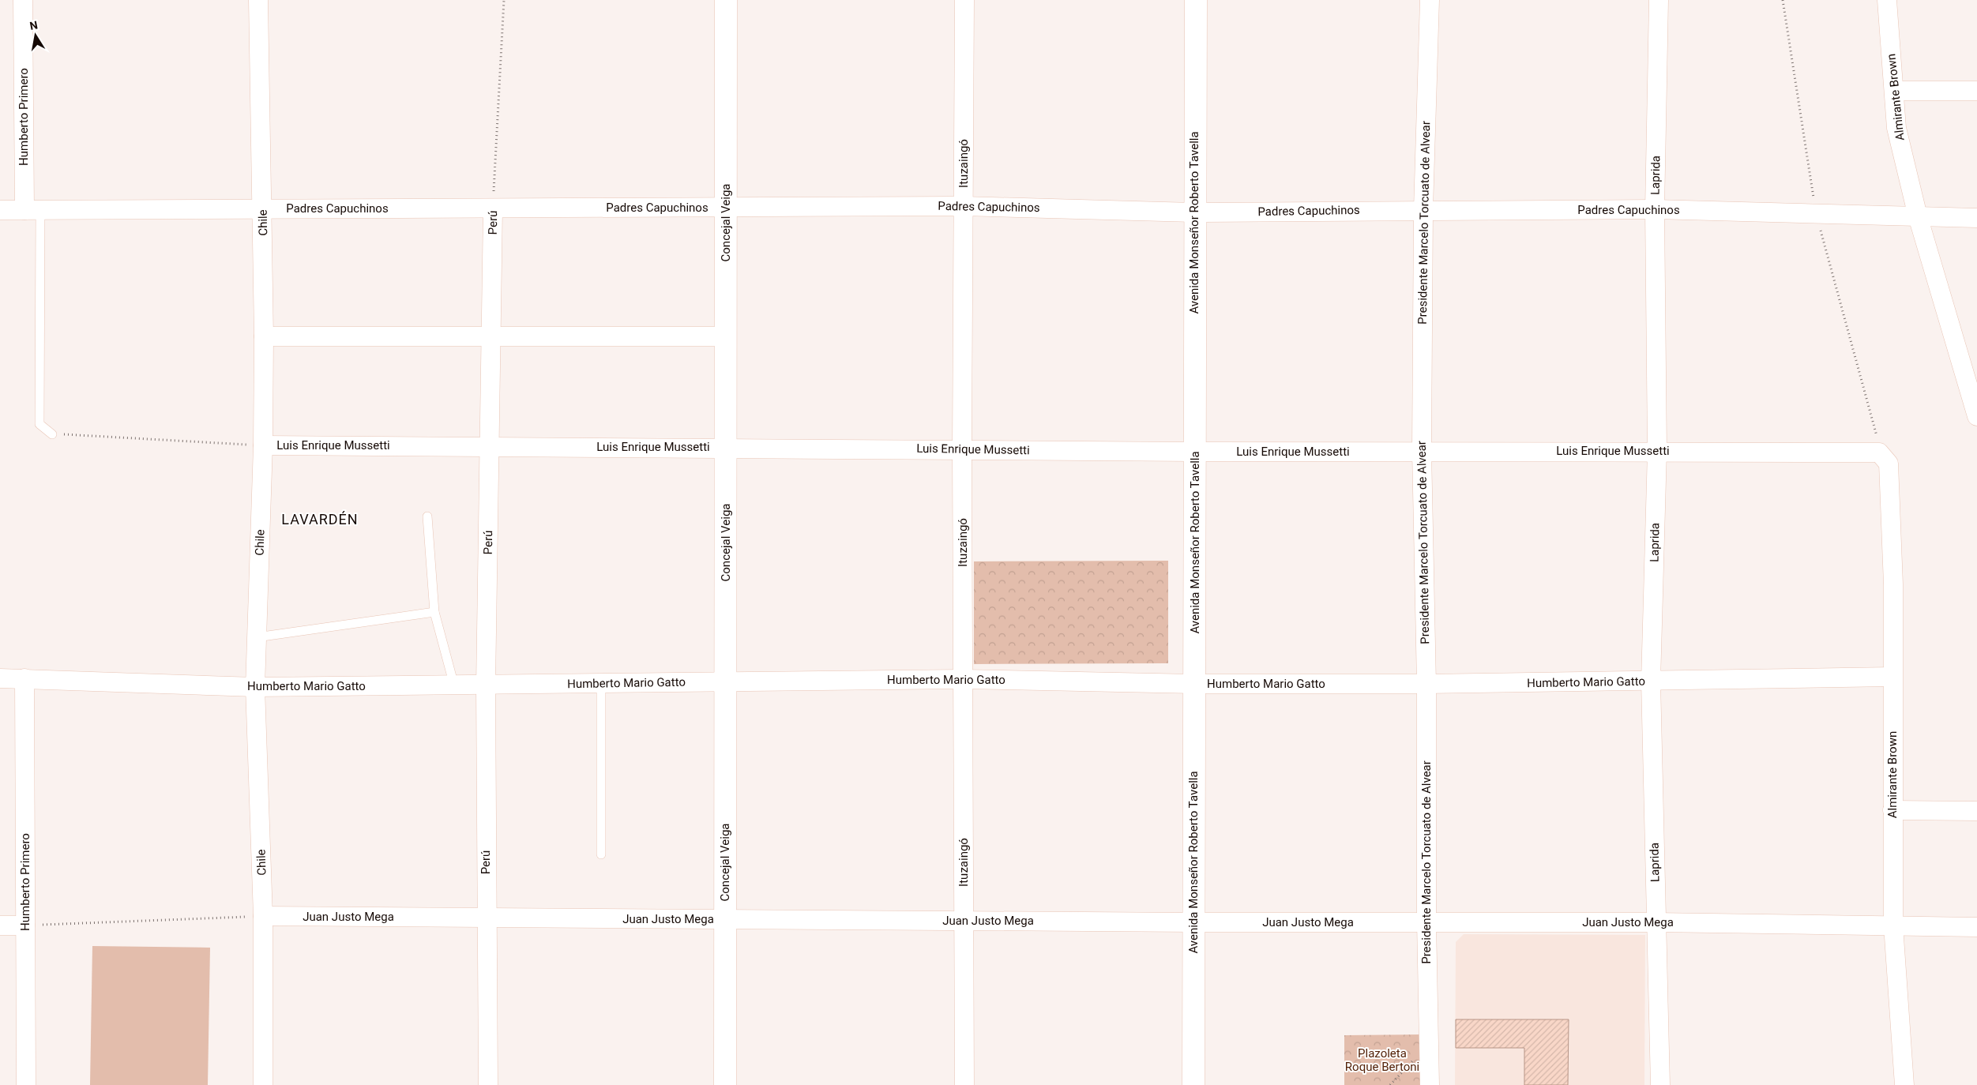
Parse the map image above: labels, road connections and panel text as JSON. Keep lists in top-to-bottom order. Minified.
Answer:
{"streets":{"street":["Almirante Brown","Humberto Primero","Ituzaingó","Laprida","Padres Capuchinos","Chile","Perú","Concejal Veiga","Avenida Monseñor Roberto Tavella","Presidente Marcelo Torcuato de Alvear","Luis Enrique Mussetti","Humberto Mario Gatto","Juan Justo Mega"]},"crossings":[["Almirante Brown","Padres Capuchinos"],["Almirante Brown","Luis Enrique Mussetti"],["Almirante Brown","Humberto Mario Gatto"],["Almirante Brown","Juan Justo Mega"],["Humberto Primero","Padres Capuchinos"],["Humberto Primero","Humberto Mario Gatto"],["Ituzaingó","Padres Capuchinos"],["Ituzaingó","Luis Enrique Mussetti"],["Ituzaingó","Humberto Mario Gatto"],["Ituzaingó","Juan Justo Mega"],["Laprida","Padres Capuchinos"],["Laprida","Luis Enrique Mussetti"],["Laprida","Humberto Mario Gatto"],["Laprida","Juan Justo Mega"],["Padres Capuchinos","Chile"],["Padres Capuchinos","Perú"],["Padres Capuchinos","Concejal Veiga"],["Padres Capuchinos","Avenida Monseñor Roberto Tavella"],["Padres Capuchinos","Presidente Marcelo Torcuato de Alvear"],["Chile","Luis Enrique Mussetti"],["Chile","Humberto Mario Gatto"],["Chile","Juan Justo Mega"],["Perú","Luis Enrique Mussetti"],["Perú","Humberto Mario Gatto"],["Perú","Juan Justo Mega"],["Concejal Veiga","Luis Enrique Mussetti"],["Concejal Veiga","Humberto Mario Gatto"],["Concejal Veiga","Juan Justo Mega"],["Avenida Monseñor Roberto Tavella","Luis Enrique Mussetti"],["Avenida Monseñor Roberto Tavella","Humberto Mario Gatto"],["Avenida Monseñor Roberto Tavella","Juan Justo Mega"],["Presidente Marcelo Torcuato de Alvear","Luis Enrique Mussetti"],["Presidente Marcelo Torcuato de Alvear","Humberto Mario Gatto"],["Presidente Marcelo Torcuato de Alvear","Juan Justo Mega"]],"districts":["LAVARDÉN"],"parks":["Plazoleta Roque Bertoni"],"north":"top"}
